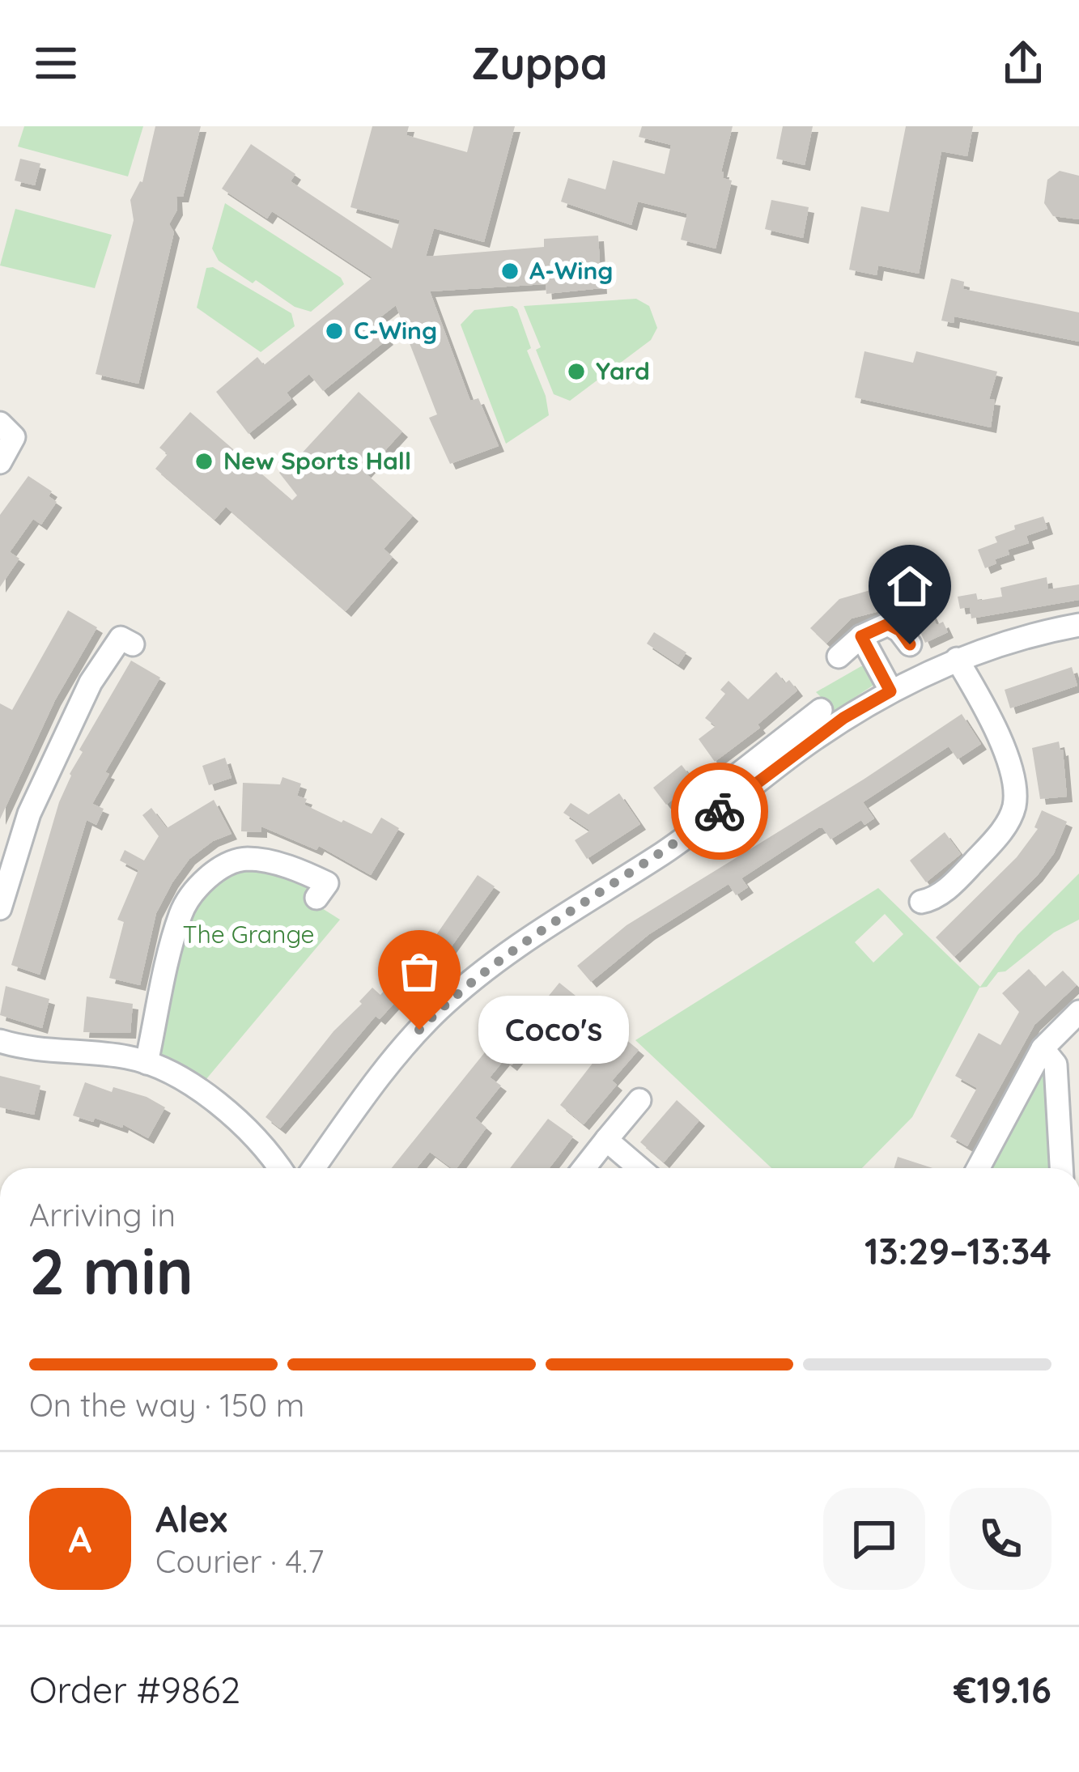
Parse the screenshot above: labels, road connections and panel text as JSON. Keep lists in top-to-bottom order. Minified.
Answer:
{"parks":["The Grange"],"places":["A-Wing","C-Wing","Yard","New Sports Hall","Coco's"],"page":{"header":"Zuppa","bubble":"Coco's","heading":["2 min","Arriving in","13:29–13:34"],"panel":["Alex","Courier · 4.7","Order #9862","€19.16"],"bar":"On the way · 150 m","round":"A"}}
